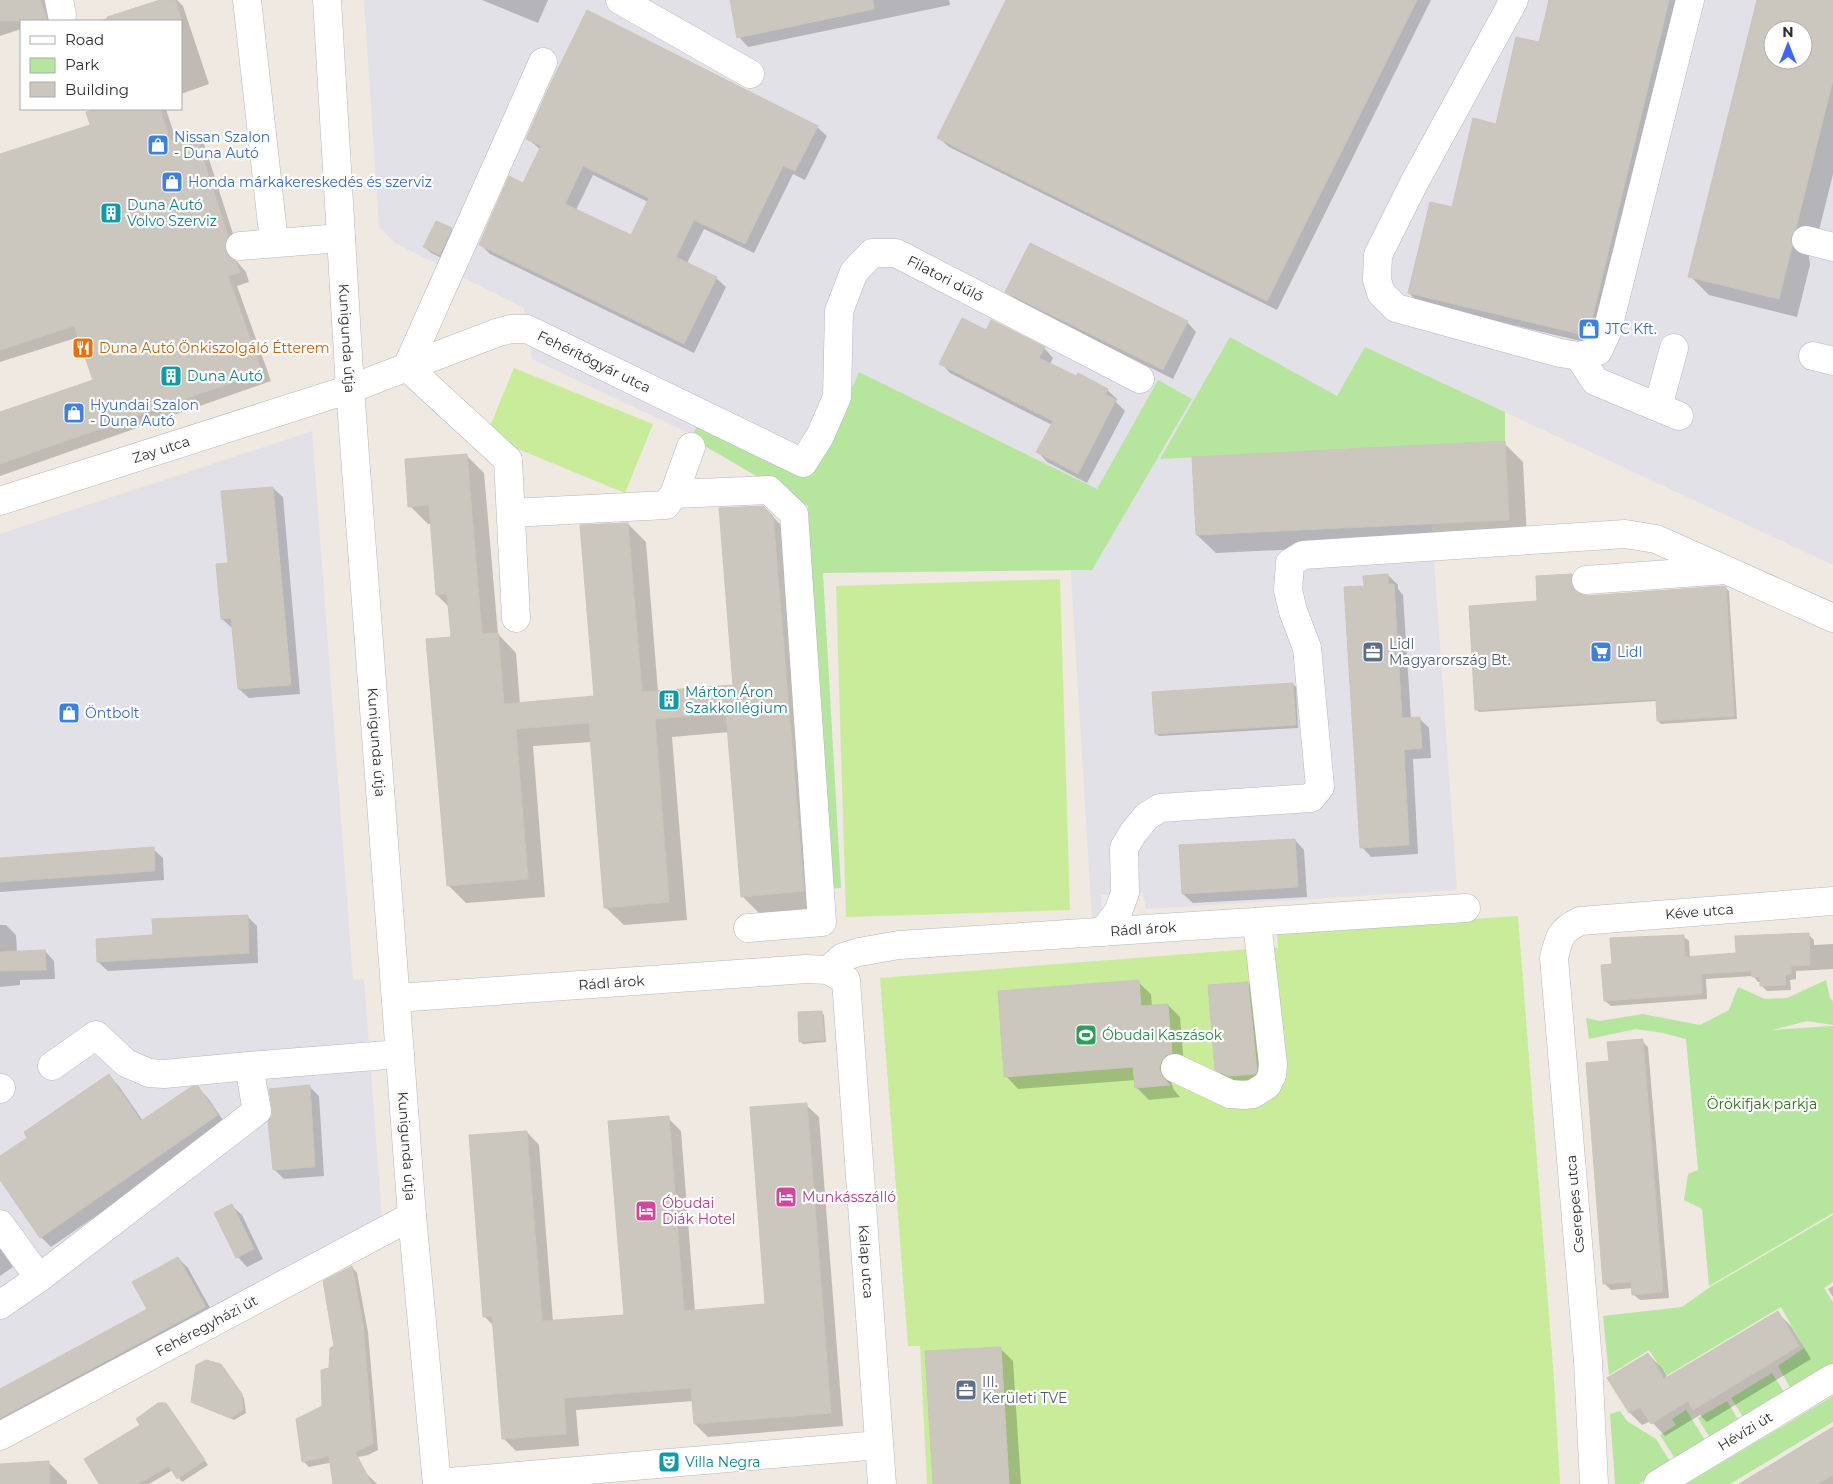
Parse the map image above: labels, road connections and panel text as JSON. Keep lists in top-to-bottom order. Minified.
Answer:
{"streets":{"street":["Filatori dűlő","Kunigunda útja","Fehérítőgyár utca","Zay utca","Kéve utca","Rádl árok","Cserepes utca","Kalap utca","Fehéregyházi út","Hévízi út"]},"crossings":[["Filatori dűlő","Fehérítőgyár utca"],["Kunigunda útja","Fehérítőgyár utca"],["Kunigunda útja","Zay utca"],["Kunigunda útja","Rádl árok"],["Kunigunda útja","Fehéregyházi út"],["Fehérítőgyár utca","Zay utca"],["Kéve utca","Cserepes utca"],["Rádl árok","Kalap utca"]],"parks":["Örökifjak parkja"],"places":{"shop":["Nissan Szalon - Duna Autó","Honda márkakereskedés és szerviz","JTC Kft.","Hyundai Szalon - Duna Autó","Öntbolt"],"building":["Duna Autó Volvo Szerviz","Duna Autó","Márton Áron Szakkollégium"],"restaurant":["Duna Autó Önkiszolgáló Étterem"],"office":["Lidl Magyarország Bt.","III. Kerületi TVE"],"supermarket":["Lidl"],"sports":["Óbudai Kaszások"],"hotel":["Munkásszálló","Óbudai Diák Hotel"],"theatre":["Villa Negra"]},"legend":["Road","Park","Building"],"north":"top"}
